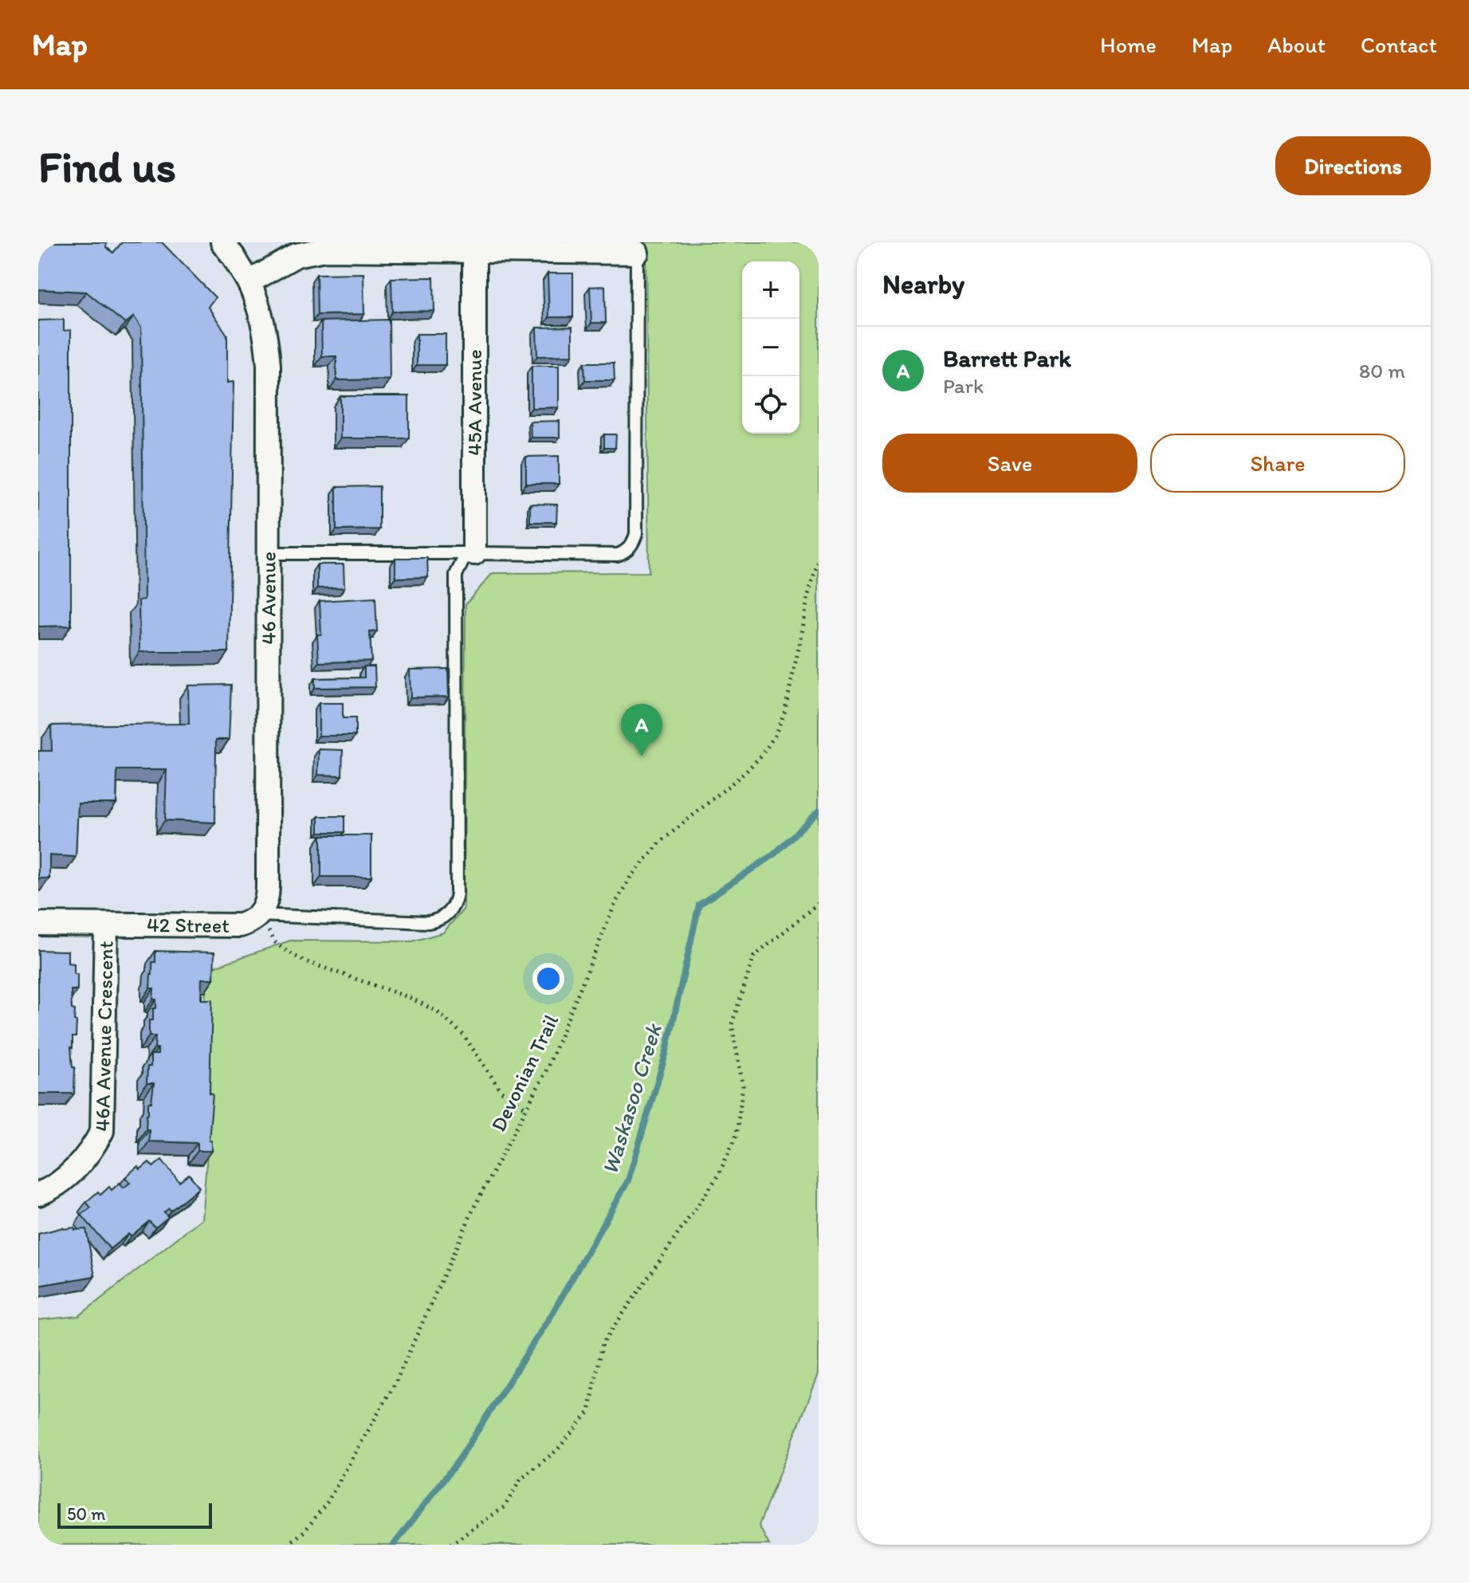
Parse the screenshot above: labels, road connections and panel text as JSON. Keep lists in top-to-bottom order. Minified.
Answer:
{"streets":{"street":["45A Avenue","46 Avenue","42 Street","46A Avenue Crescent"],"path":["Devonian Trail"]},"crossings":[["46 Avenue","42 Street"],["42 Street","46A Avenue Crescent"]],"water":["Waskasoo Creek"],"scale_bar":"50 m","page":{"header":"Map","nav":["Home","Map","About","Contact"],"buttons":["Directions",["Save","Share"]],"title":"Find us","heading":"Nearby","map_buttons":["+","−"],"list":[{"mark":"A","name":"Barrett Park","note":"Park","value":"80 m"}],"pins":"A","scale":"50 m"}}
